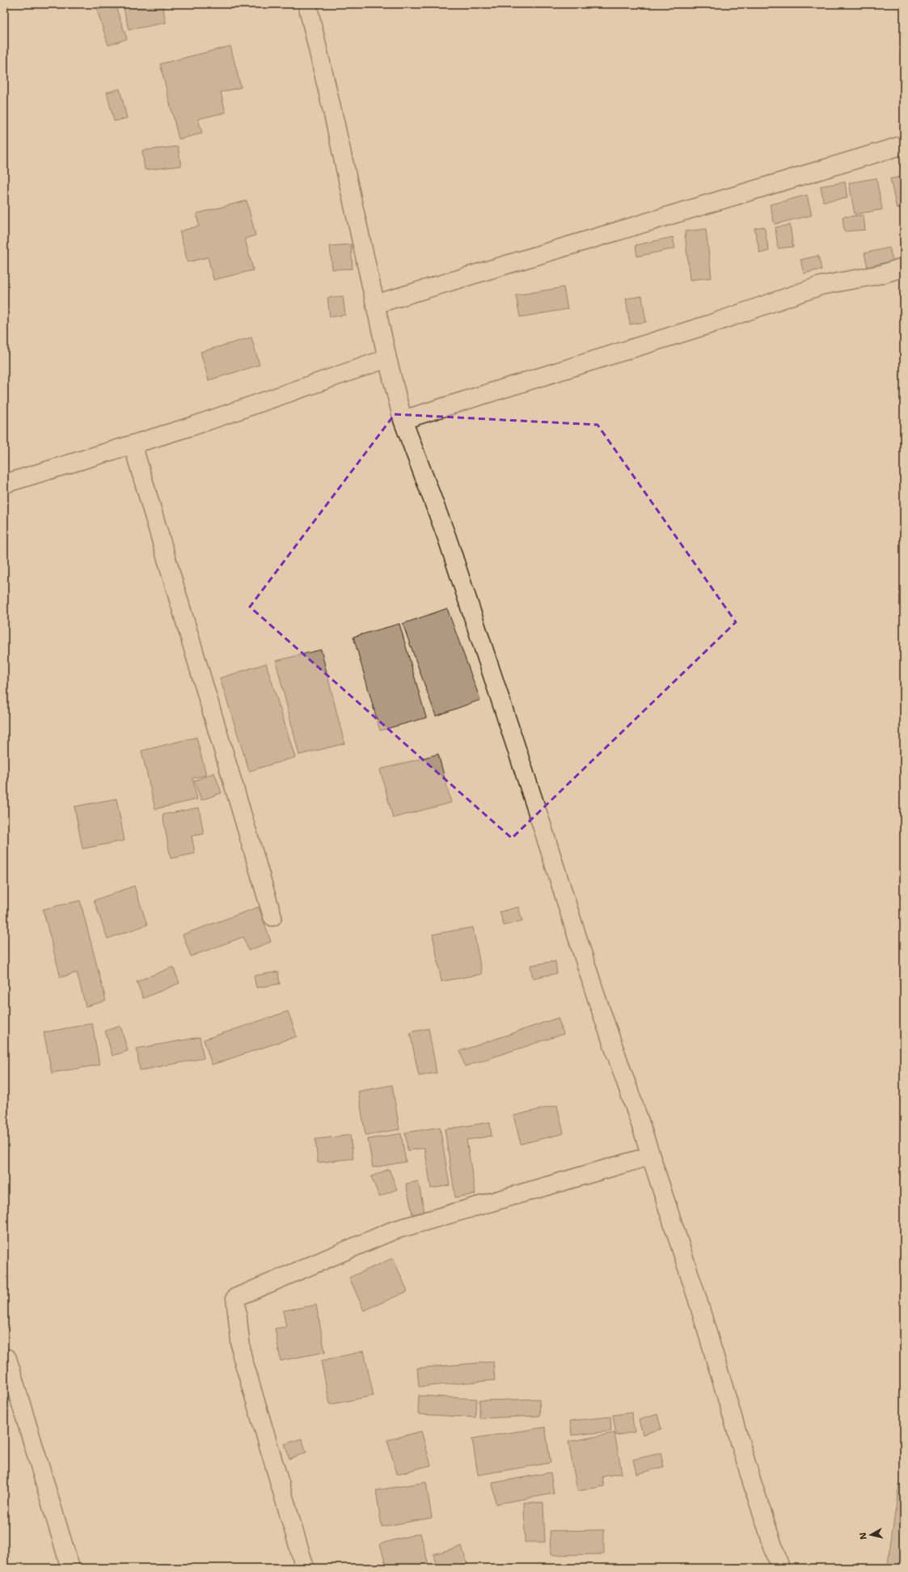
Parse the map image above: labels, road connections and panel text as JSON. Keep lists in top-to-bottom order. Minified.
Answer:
{"north":"left"}
